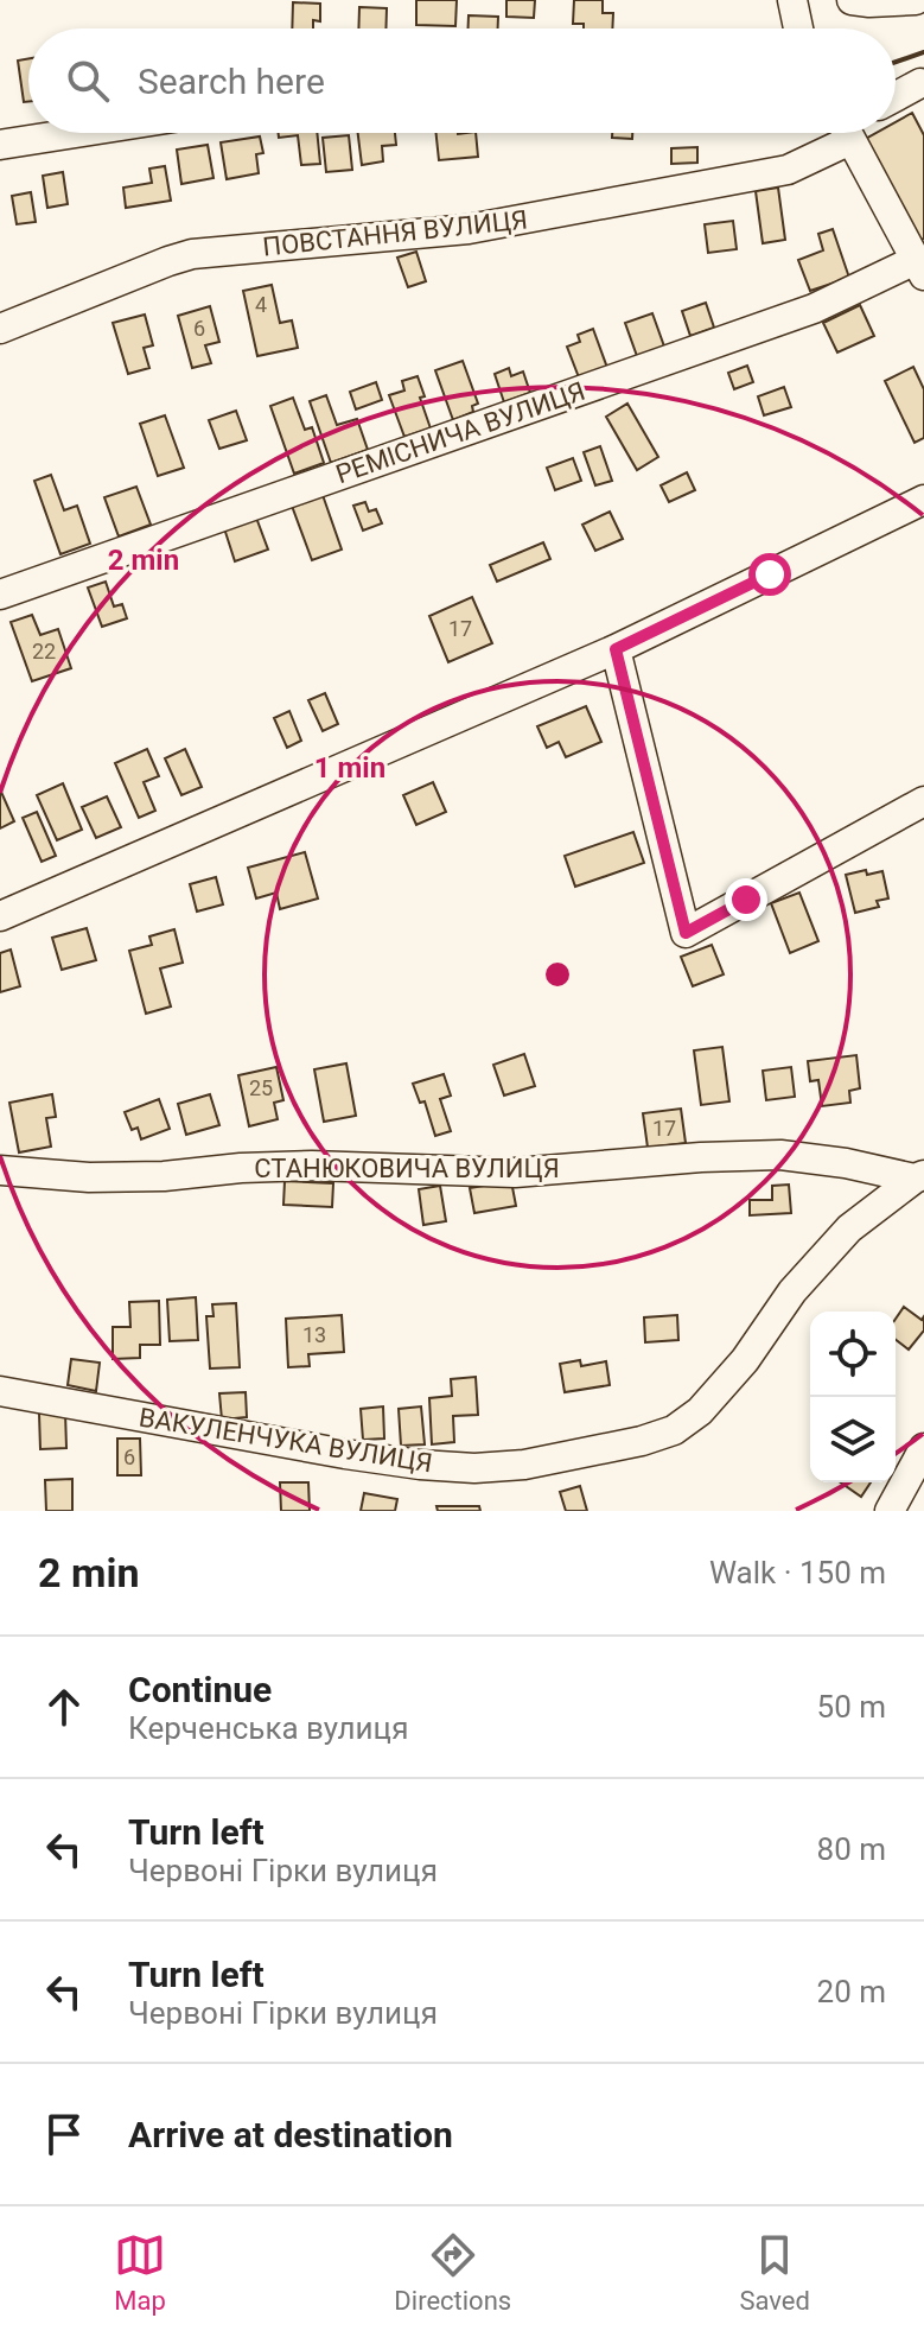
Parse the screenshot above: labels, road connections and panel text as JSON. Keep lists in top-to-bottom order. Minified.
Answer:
{"streets":{"street":["ПОВСТАННЯ ВУЛИЦЯ","РЕМІСНИЧА ВУЛИЦЯ","СТАНЮКОВИЧА ВУЛИЦЯ","ВАКУЛЕНЧУКА ВУЛИЦЯ"]},"crossings":[["СТАНЮКОВИЧА ВУЛИЦЯ","ВАКУЛЕНЧУКА ВУЛИЦЯ"]],"house_numbers":["4","6","17","22","25","17","13","6"],"page":{"search":"Search here","heading":["2 min","Walk · 150 m"],"list":[["Continue","Керченська вулиця","50 m"],["Turn left","Червоні Гірки вулиця","80 m"],["Turn left","Червоні Гірки вулиця","20 m"],"Arrive at destination"],"nav":["Map","Directions","Saved"]},"rings":["2 min","1 min"]}
